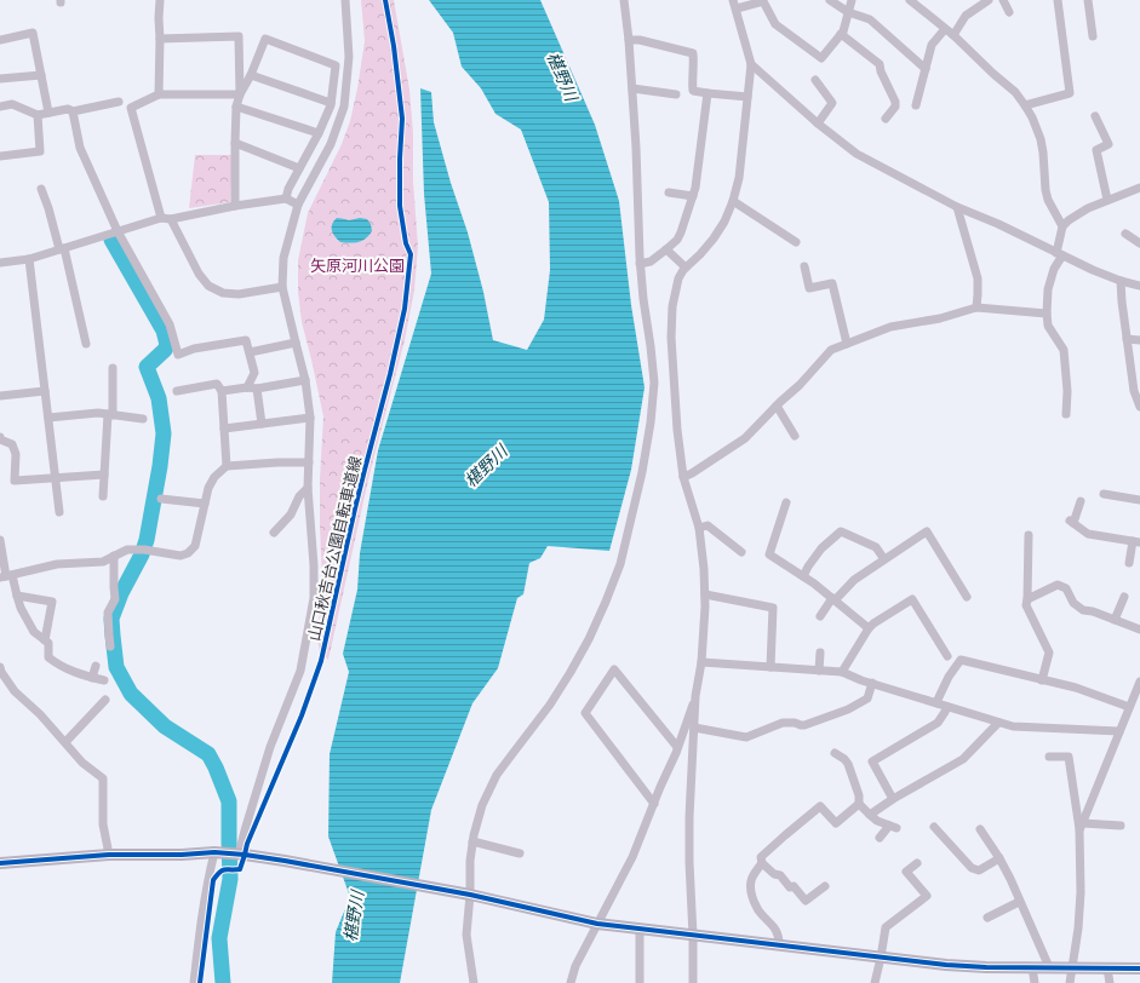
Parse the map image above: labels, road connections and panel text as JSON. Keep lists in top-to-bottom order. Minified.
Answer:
{"streets":{"cycle path":["山口秋吉台公園自転車道線"]},"water":["椹野川"],"parks":["矢原河川公園"]}
